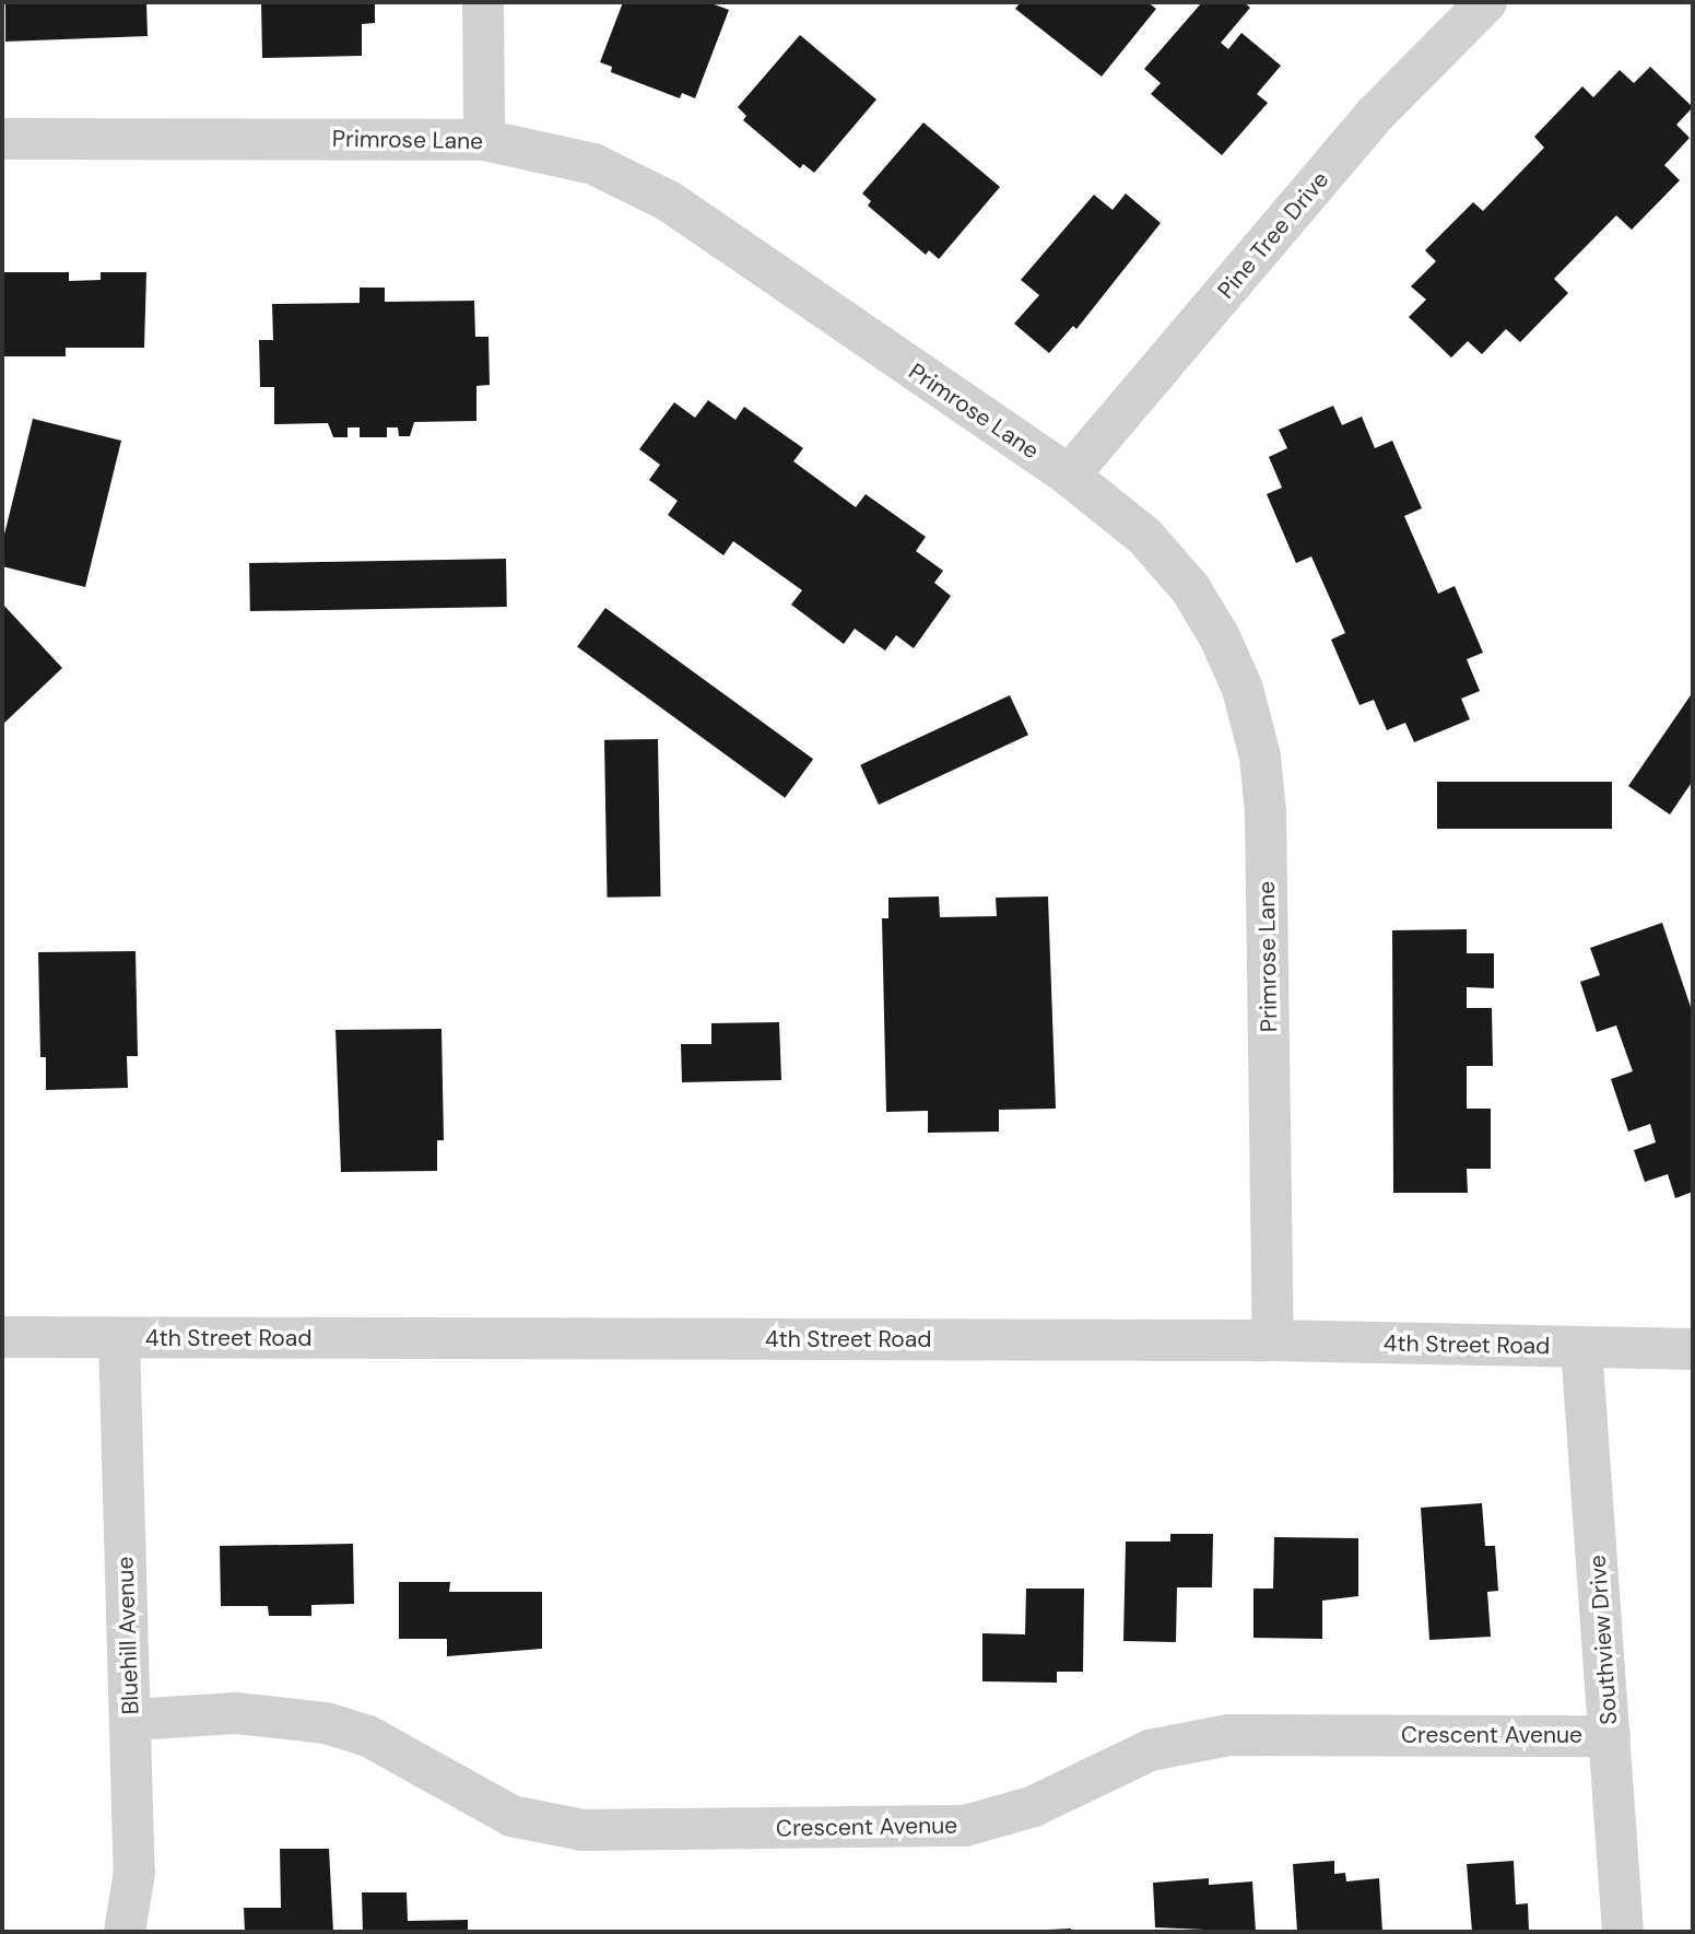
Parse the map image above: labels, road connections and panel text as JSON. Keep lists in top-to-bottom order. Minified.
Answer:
{"streets":{"street":["Primrose Lane","Pine Tree Drive","4th Street Road","Bluehill Avenue","Southview Drive","Crescent Avenue"]},"crossings":[["Primrose Lane","Pine Tree Drive"],["Primrose Lane","4th Street Road"],["4th Street Road","Bluehill Avenue"],["4th Street Road","Southview Drive"],["Bluehill Avenue","Crescent Avenue"],["Southview Drive","Crescent Avenue"]]}
